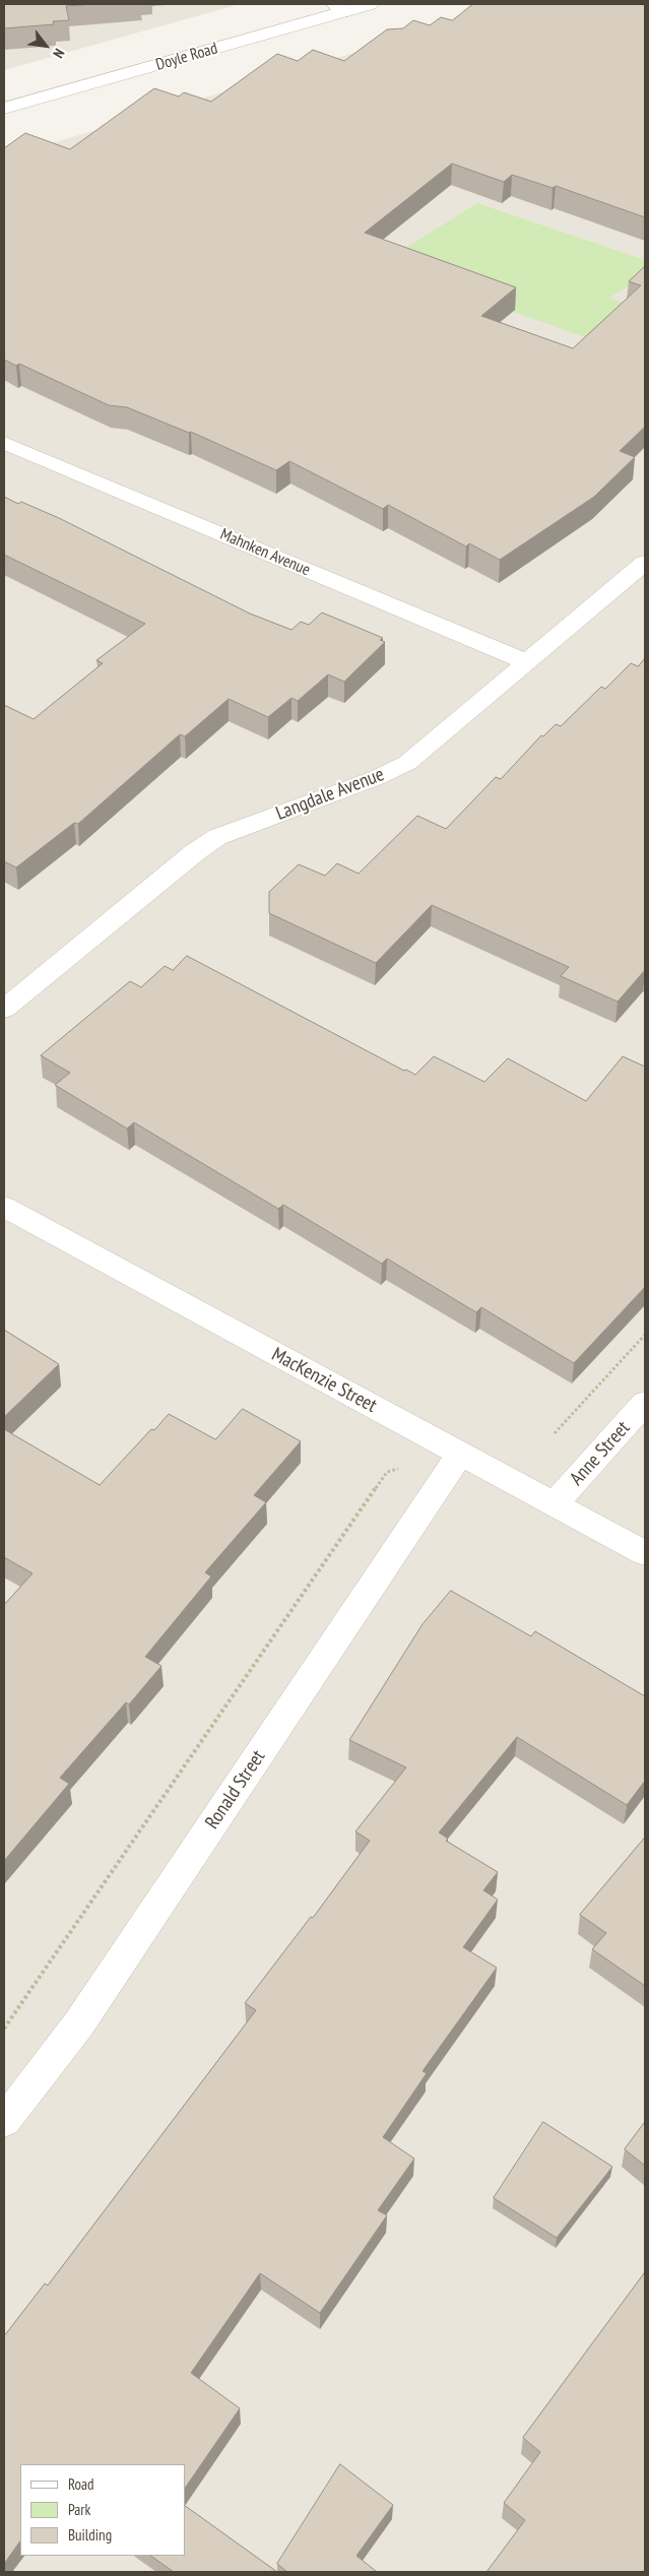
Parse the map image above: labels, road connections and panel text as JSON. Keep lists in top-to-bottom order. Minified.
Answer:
{"streets":{"street":["Doyle Road","Mahnken Avenue","Langdale Avenue","MacKenzie Street","Anne Street","Ronald Street"]},"crossings":[["Mahnken Avenue","Langdale Avenue"],["MacKenzie Street","Anne Street"],["MacKenzie Street","Ronald Street"]],"legend":["Road","Park","Building"],"north":"bottom right"}
